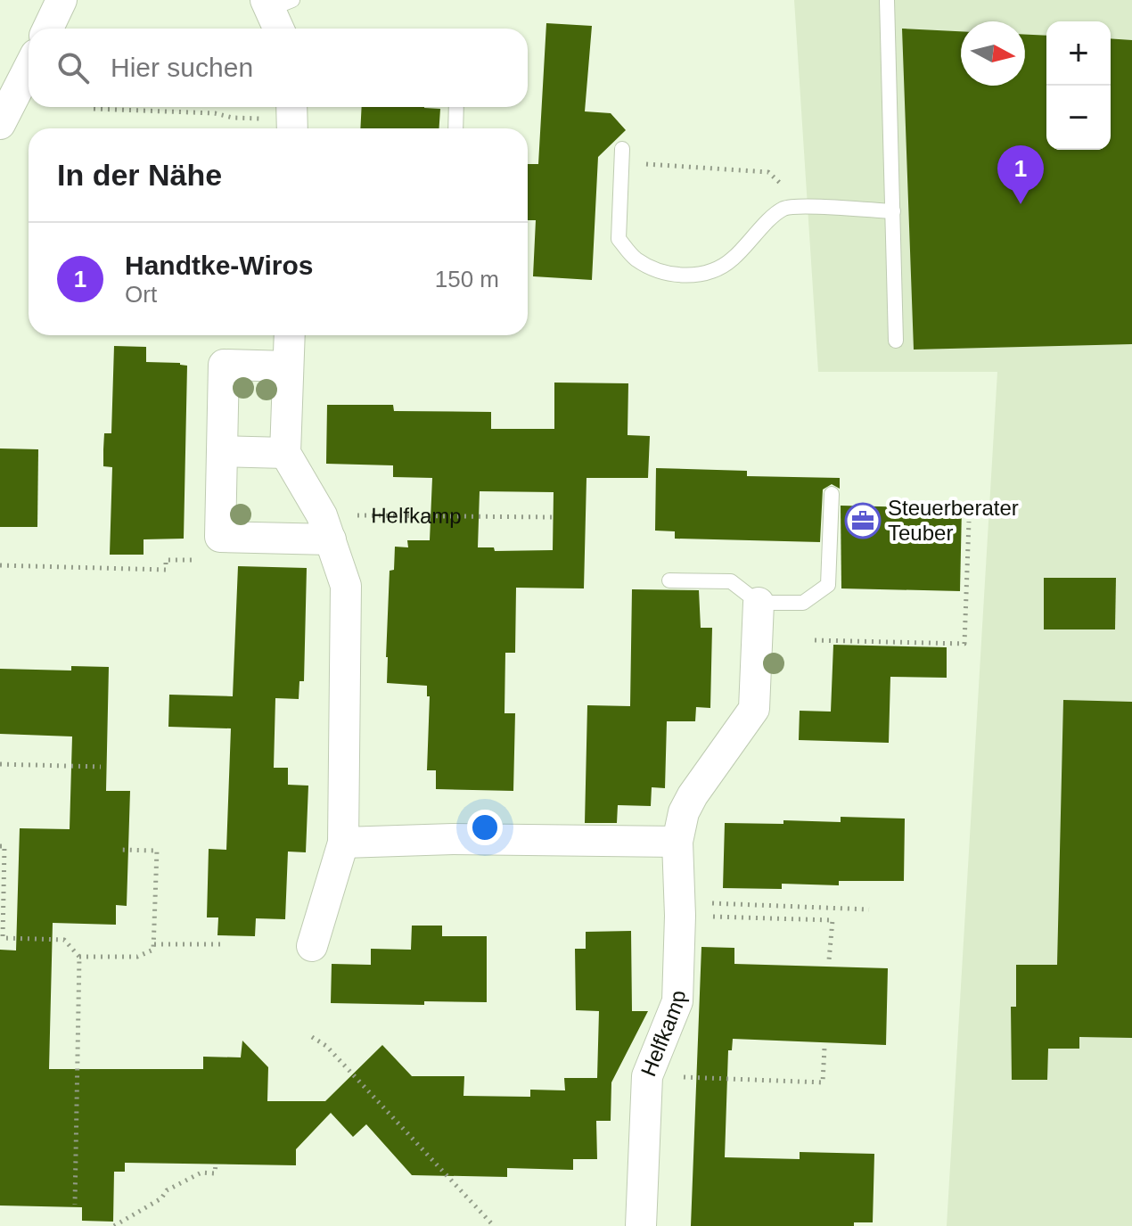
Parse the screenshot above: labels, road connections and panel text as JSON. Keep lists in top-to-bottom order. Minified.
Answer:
{"streets":{"street":["Helfkamp"]},"places":{"office":["Steuerberater Teuber"]},"north":"right","page":{"map_buttons":["+","−"],"search":"Hier suchen","heading":"In der Nähe","pins":"1","list":[{"mark":"1","name":"Handtke-Wiros","note":"Ort","value":"150 m"}]}}
